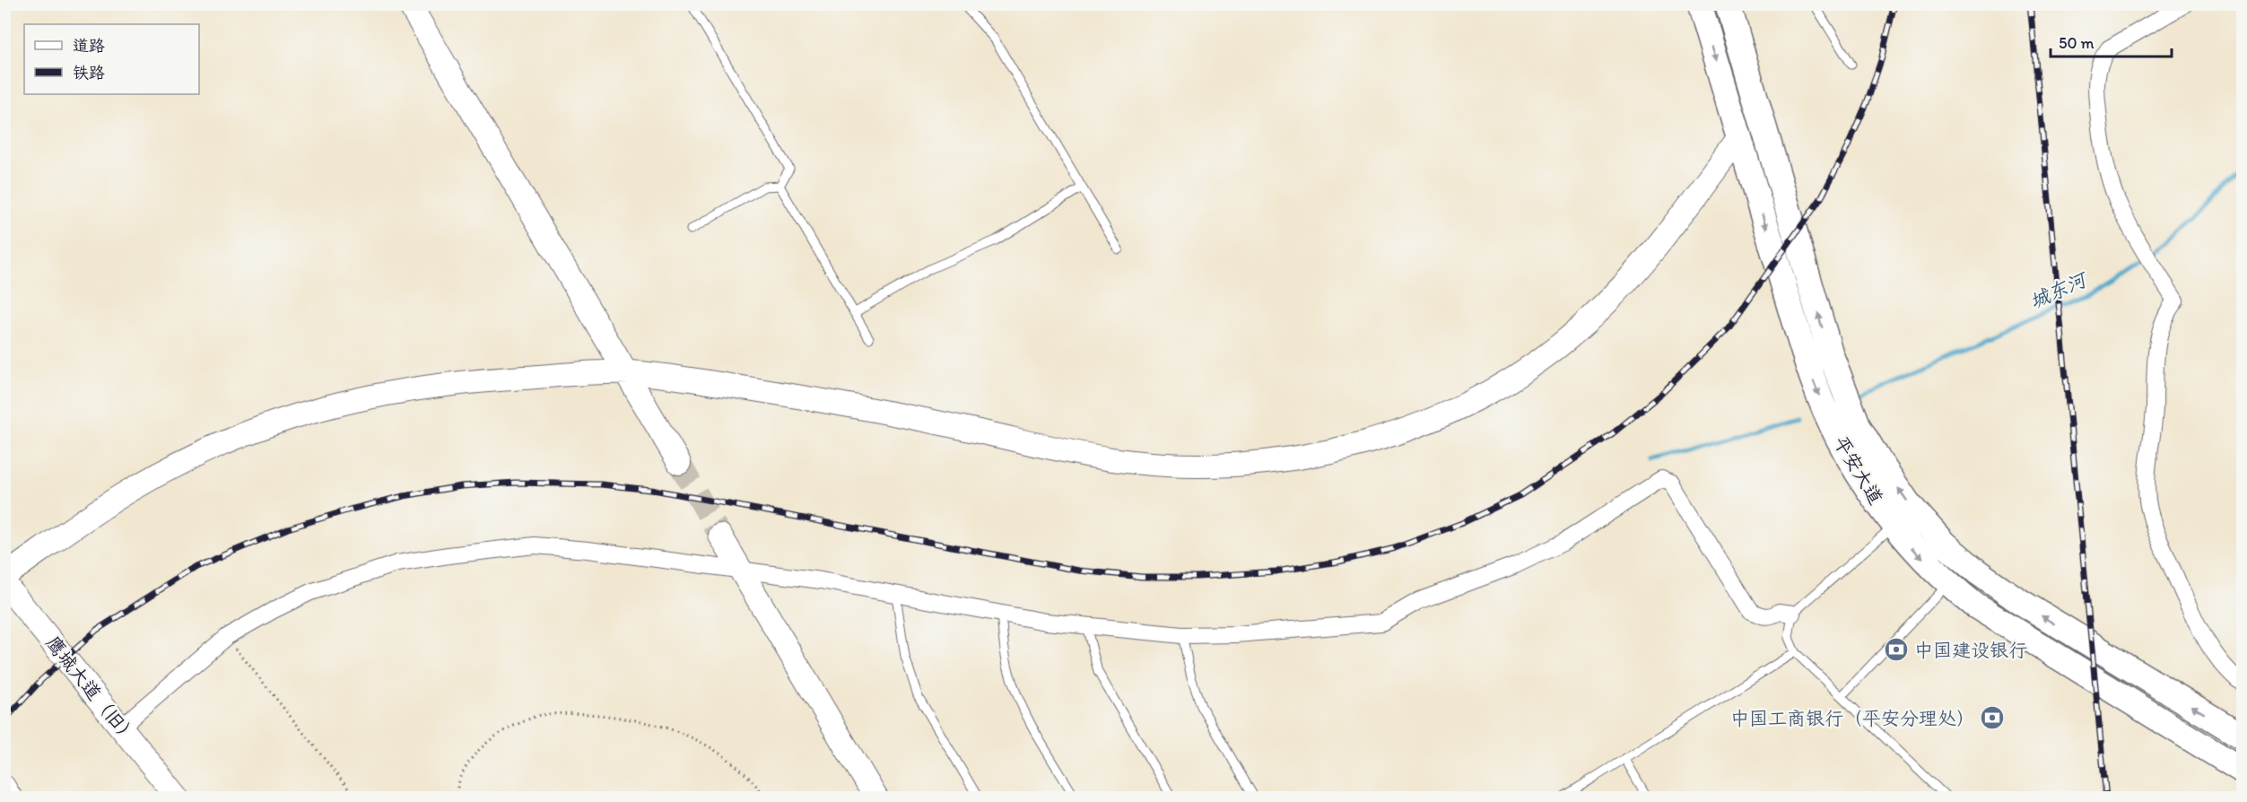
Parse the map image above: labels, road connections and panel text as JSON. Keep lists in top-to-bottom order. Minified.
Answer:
{"streets":{"main road":["平安大道"],"street":["鹰城大道（旧）"]},"water":["城东河"],"places":{"bank":["中国建设银行","中国工商银行（平安分理处）"]},"legend":["道路","铁路"],"scale_bar":"50 m"}
